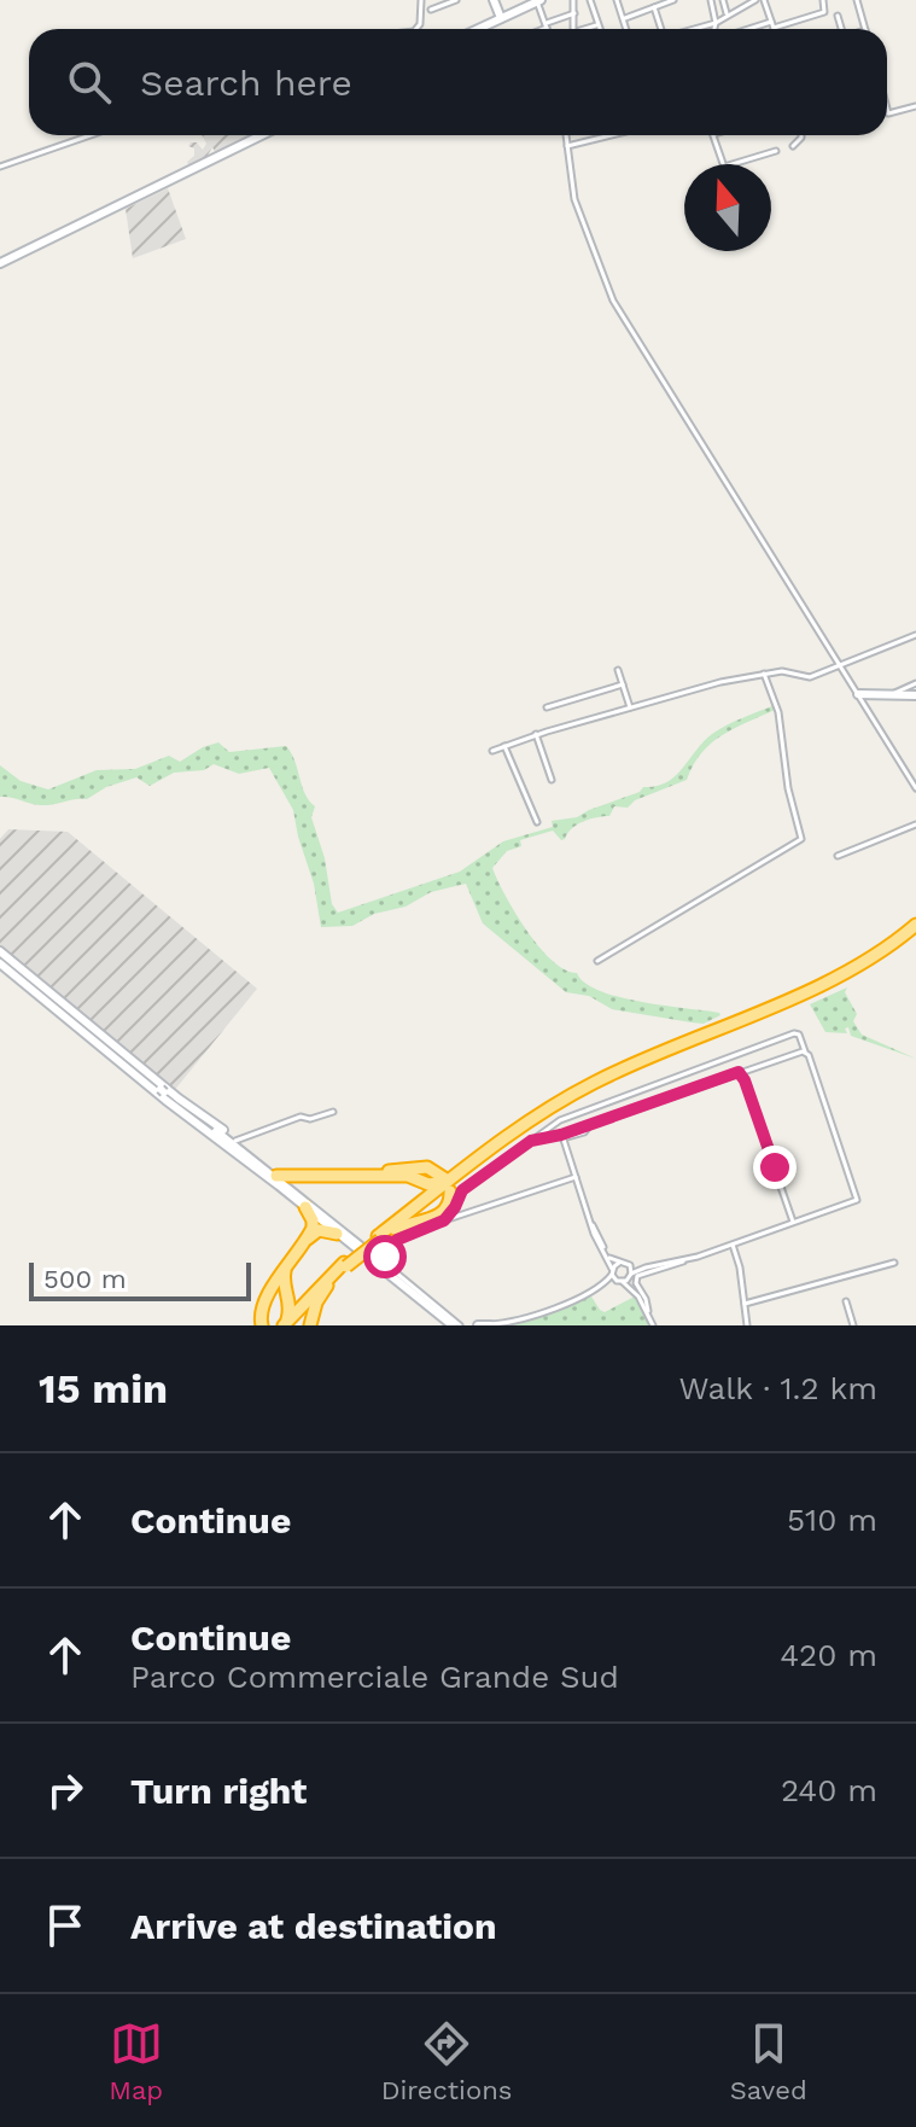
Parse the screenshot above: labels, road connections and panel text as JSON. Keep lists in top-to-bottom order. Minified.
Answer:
{"scale_bar":"500 m","north":"top","page":{"search":"Search here","scale":"500 m","heading":["15 min","Walk · 1.2 km"],"list":[["Continue","510 m"],["Continue","Parco Commerciale Grande Sud","420 m"],["Turn right","240 m"],"Arrive at destination"],"nav":["Map","Directions","Saved"]}}
